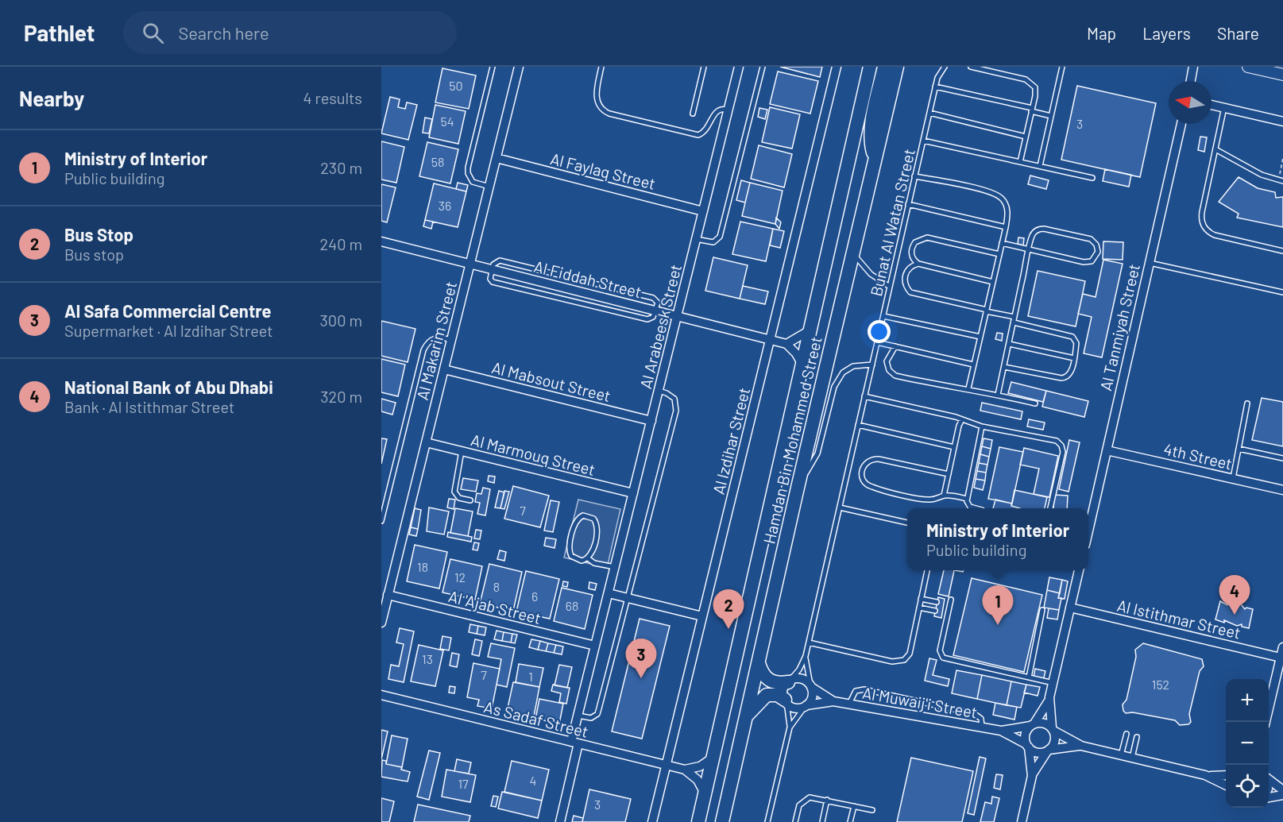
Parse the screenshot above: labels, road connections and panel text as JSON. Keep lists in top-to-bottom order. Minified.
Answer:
{"streets":{"main road":["Hamdan Bin Mohammed Street"],"street":["Al Faylaq Street","Al Fiddah Street","Al Arabeesk Street","Al Tanmiyah Street","Al Makarim Street","Al Mabsout Street","Al Izdihar Street","Al Marmouq Street","4th Street","Al 'Ajab Street","Al Istithmar Street","Al Muwaij'i Street","As Sadaf Street"],"lane":["Bunat Al Watan Street"]},"crossings":[["Al Faylaq Street","Al Arabeesk Street"],["Al Faylaq Street","Al Makarim Street"],["Bunat Al Watan Street","Al Muwaij'i Street"],["Al Fiddah Street","Al Arabeesk Street"],["Al Fiddah Street","Al Makarim Street"],["Al Fiddah Street","Al Izdihar Street"],["Al Arabeesk Street","Al Mabsout Street"],["Al Arabeesk Street","Al Marmouq Street"],["Al Arabeesk Street","Al 'Ajab Street"],["Al Arabeesk Street","As Sadaf Street"],["Al Tanmiyah Street","4th Street"],["Al Makarim Street","Al Mabsout Street"],["Al Makarim Street","Al Marmouq Street"],["Al Makarim Street","Al 'Ajab Street"],["Al Izdihar Street","As Sadaf Street"]],"house_numbers":["50","54","3","58","36","7","18","12","8","6","68","13","7","1","152","4","17","3"],"north":"left","page":{"header":"Pathlet","search":"Search here","nav":["Map","Layers","Share"],"heading":["Nearby","4 results"],"list":[{"mark":"1","name":"Ministry of Interior","note":"Public building","value":"230 m"},{"mark":"2","name":"Bus Stop","note":"Bus stop","value":"240 m"},{"mark":"3","name":"Al Safa Commercial Centre","note":"Supermarket · Al Izdihar Street","value":"300 m"},{"mark":"4","name":"National Bank of Abu Dhabi","note":"Bank · Al Istithmar Street","value":"320 m"}],"popup":["Ministry of Interior","Public building"],"pins":["4","1","2","3"],"map_buttons":["+","−"]}}
